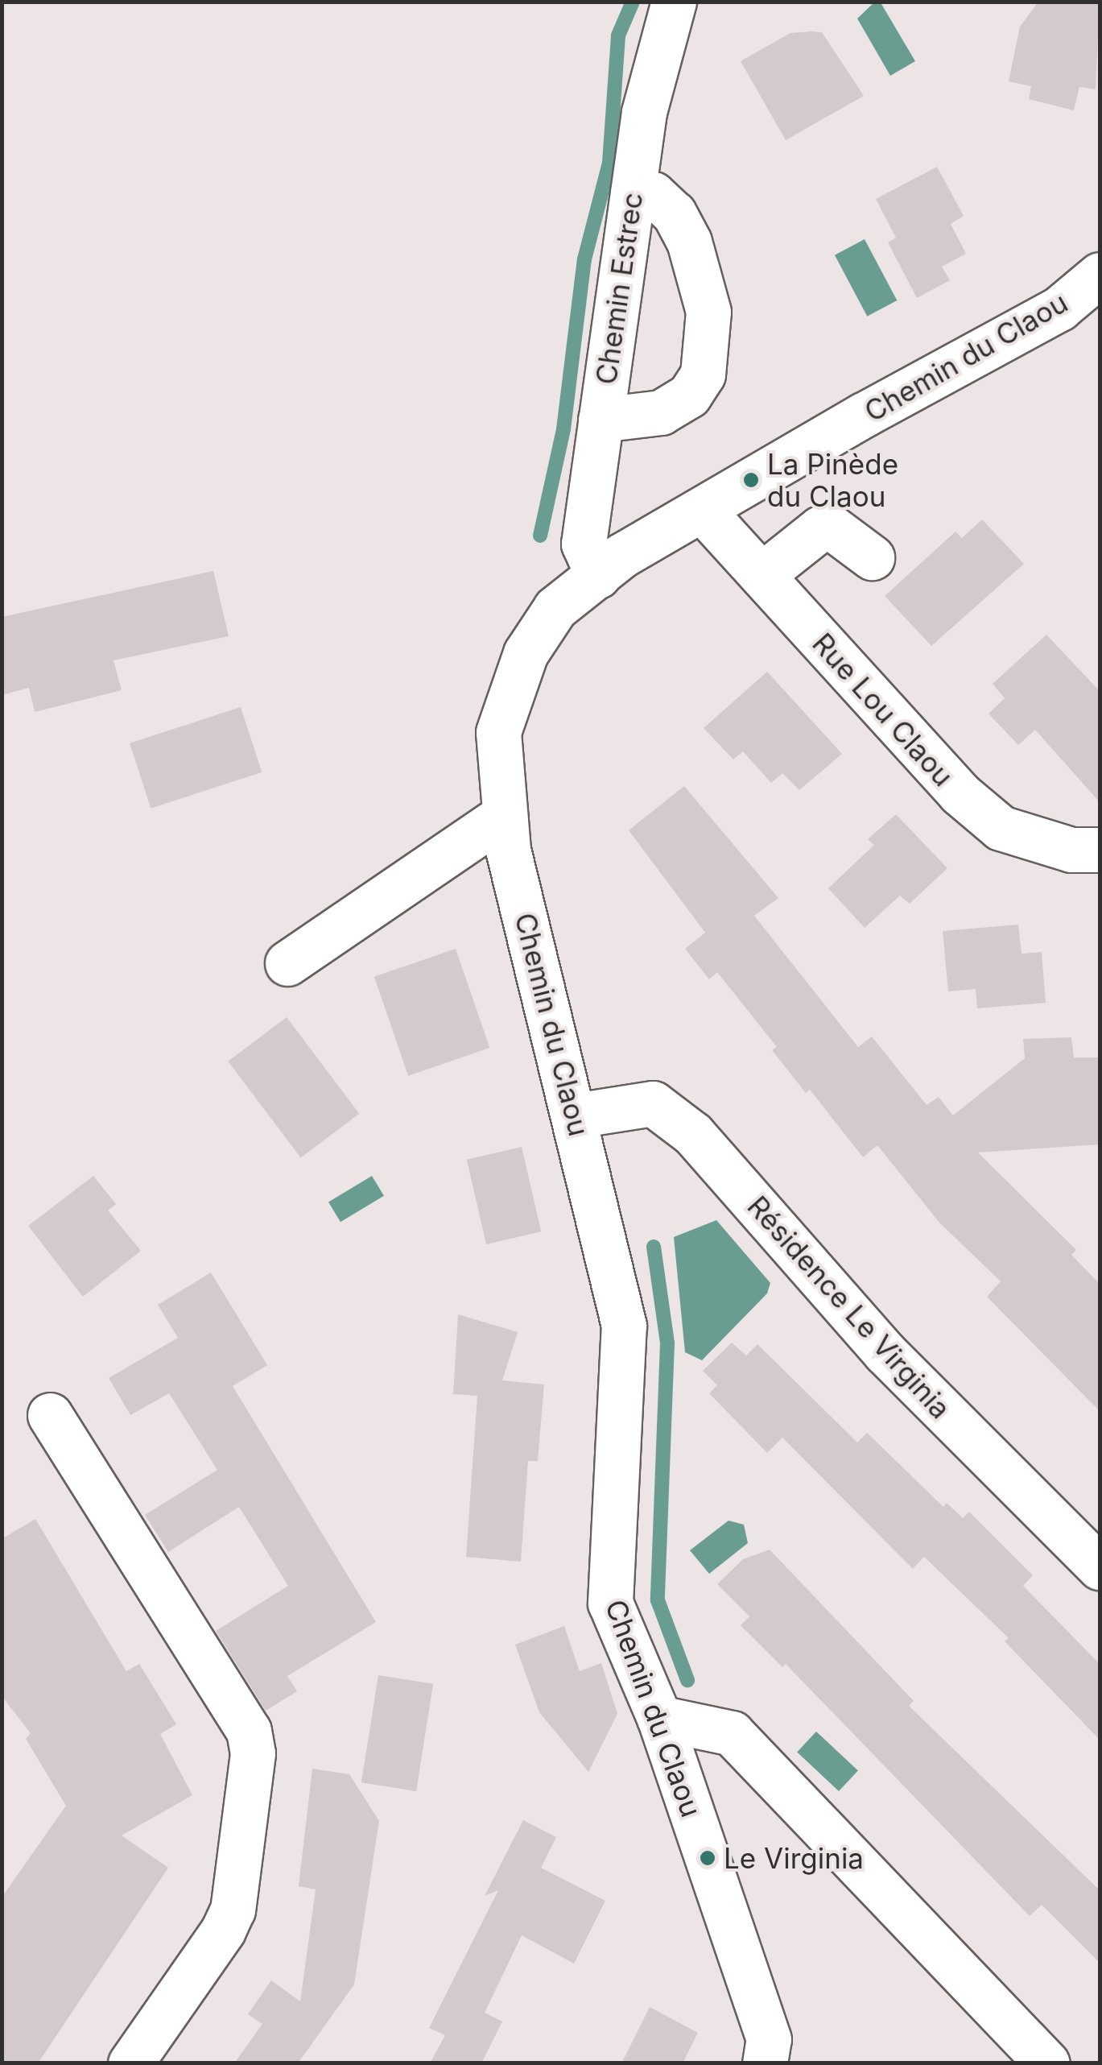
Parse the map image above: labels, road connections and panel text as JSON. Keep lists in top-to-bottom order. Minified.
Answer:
{"streets":{"street":["Chemin Estrec","Chemin du Claou","Rue Lou Claou","Résidence Le Virginia"]},"crossings":[["Chemin Estrec","Chemin du Claou"],["Chemin du Claou","Rue Lou Claou"],["Chemin du Claou","Résidence Le Virginia"]],"places":["La Pinède du Claou","Le Virginia"]}
